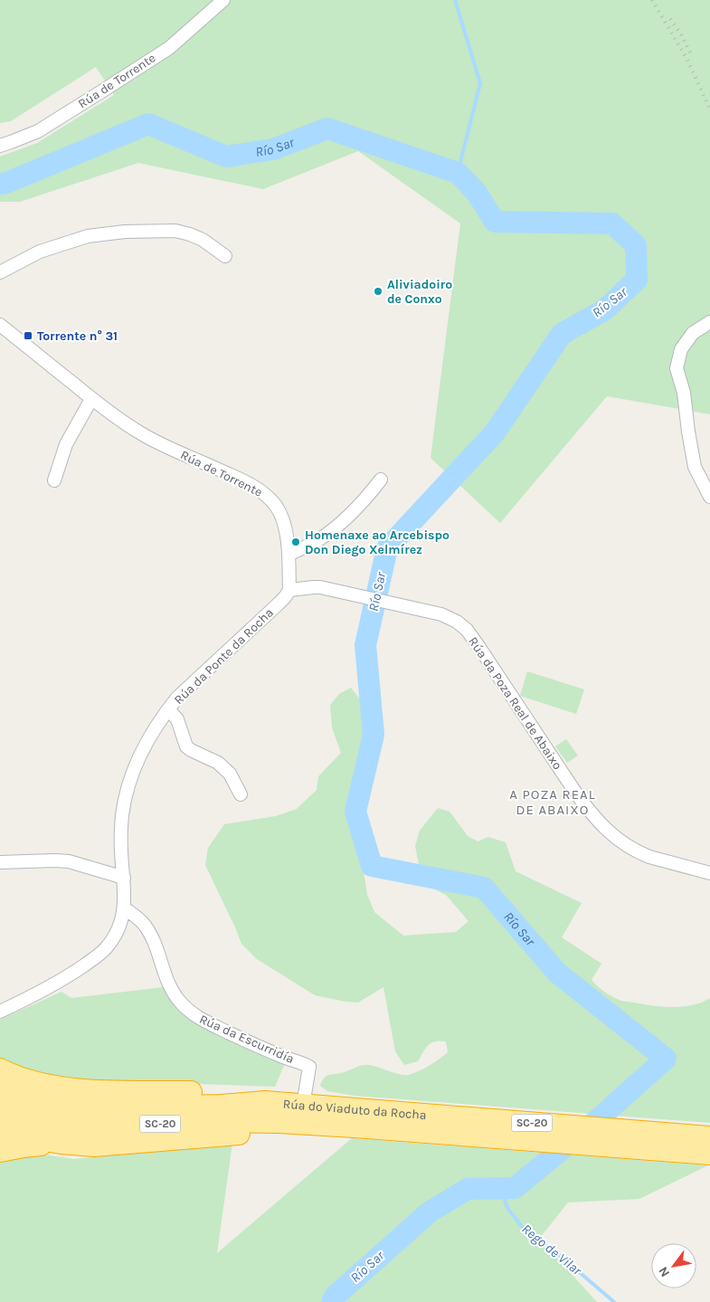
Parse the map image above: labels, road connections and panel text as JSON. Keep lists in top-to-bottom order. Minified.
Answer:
{"streets":{"highway":["Rúa do Viaduto da Rocha","SC-20"],"street":["Rúa de Torrente","Rúa da Ponte da Rocha","Rúa da Poza Real de Abaixo","Rúa da Escurridía"]},"crossings":[["Rúa de Torrente","Rúa da Ponte da Rocha"],["Rúa de Torrente","Rúa da Poza Real de Abaixo"],["Rúa da Ponte da Rocha","Rúa da Poza Real de Abaixo"],["Rúa da Ponte da Rocha","Rúa da Escurridía"],["Rúa da Escurridía","Rúa do Viaduto da Rocha"]],"districts":["A POZA REAL DE ABAIXO"],"water":["Río Sar","Rego de Vilar"],"places":{"other":["Aliviadoiro de Conxo","Homenaxe ao Arcebispo Don Diego Xelmírez"],"transit":["Torrente n° 31"]},"north":"bottom left"}
